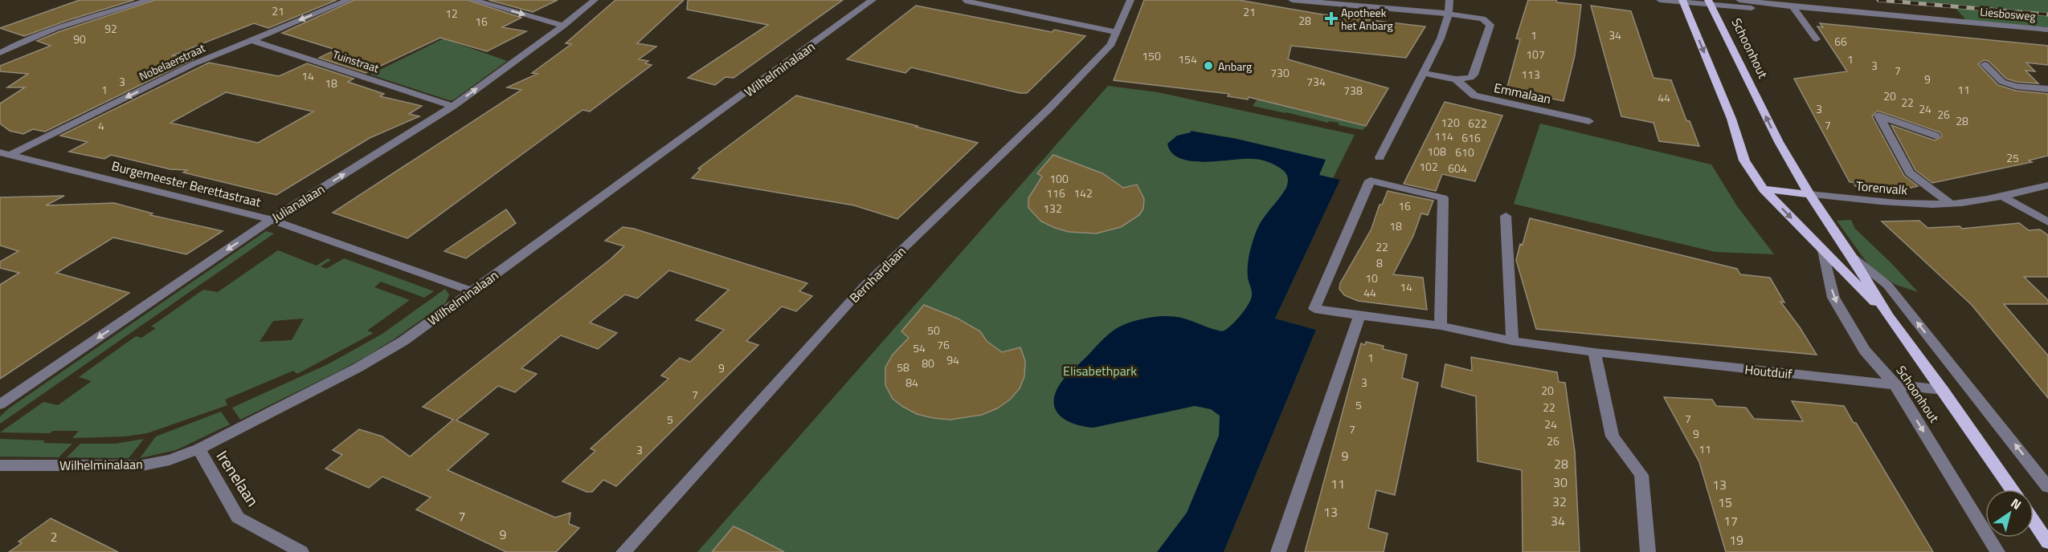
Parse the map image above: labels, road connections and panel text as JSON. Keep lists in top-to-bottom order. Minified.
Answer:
{"streets":{"main road":["Schoonhout"],"street":["Liesbosweg","Tuinstraat","Nobelaerstraat","Wilhelminalaan","Emmalaan","Burgemeester Berettastraat","Torenvalk","Julianalaan","Bernhardlaan","Houtduif","Irenelaan"]},"crossings":[["Liesbosweg","Schoonhout"],["Schoonhout","Torenvalk"],["Schoonhout","Houtduif"],["Tuinstraat","Nobelaerstraat"],["Tuinstraat","Julianalaan"],["Nobelaerstraat","Burgemeester Berettastraat"],["Wilhelminalaan","Burgemeester Berettastraat"],["Wilhelminalaan","Irenelaan"],["Burgemeester Berettastraat","Julianalaan"]],"parks":["Elisabethpark"],"places":{"health":["Apotheek het Anbarg"],"other":["Anbarg"]},"house_numbers":["21","21","12","28","16","92","1","34","90","66","107","150","154","1","3","7","730","113","14","9","3","734","18","1","11","738","20","44","22","3","24","26","28","120","622","7","4","114","616","108","610","25","102","604","100","116","142","16","132","18","22","8","10","14","44","50","76","54","1","94","80","58","9","84","3","20","7","5","22","7","5","24","7","9","26","11","3","9","28","30","11","13","32","15","13","7","34","17","9","2","19"],"north":"top right"}
